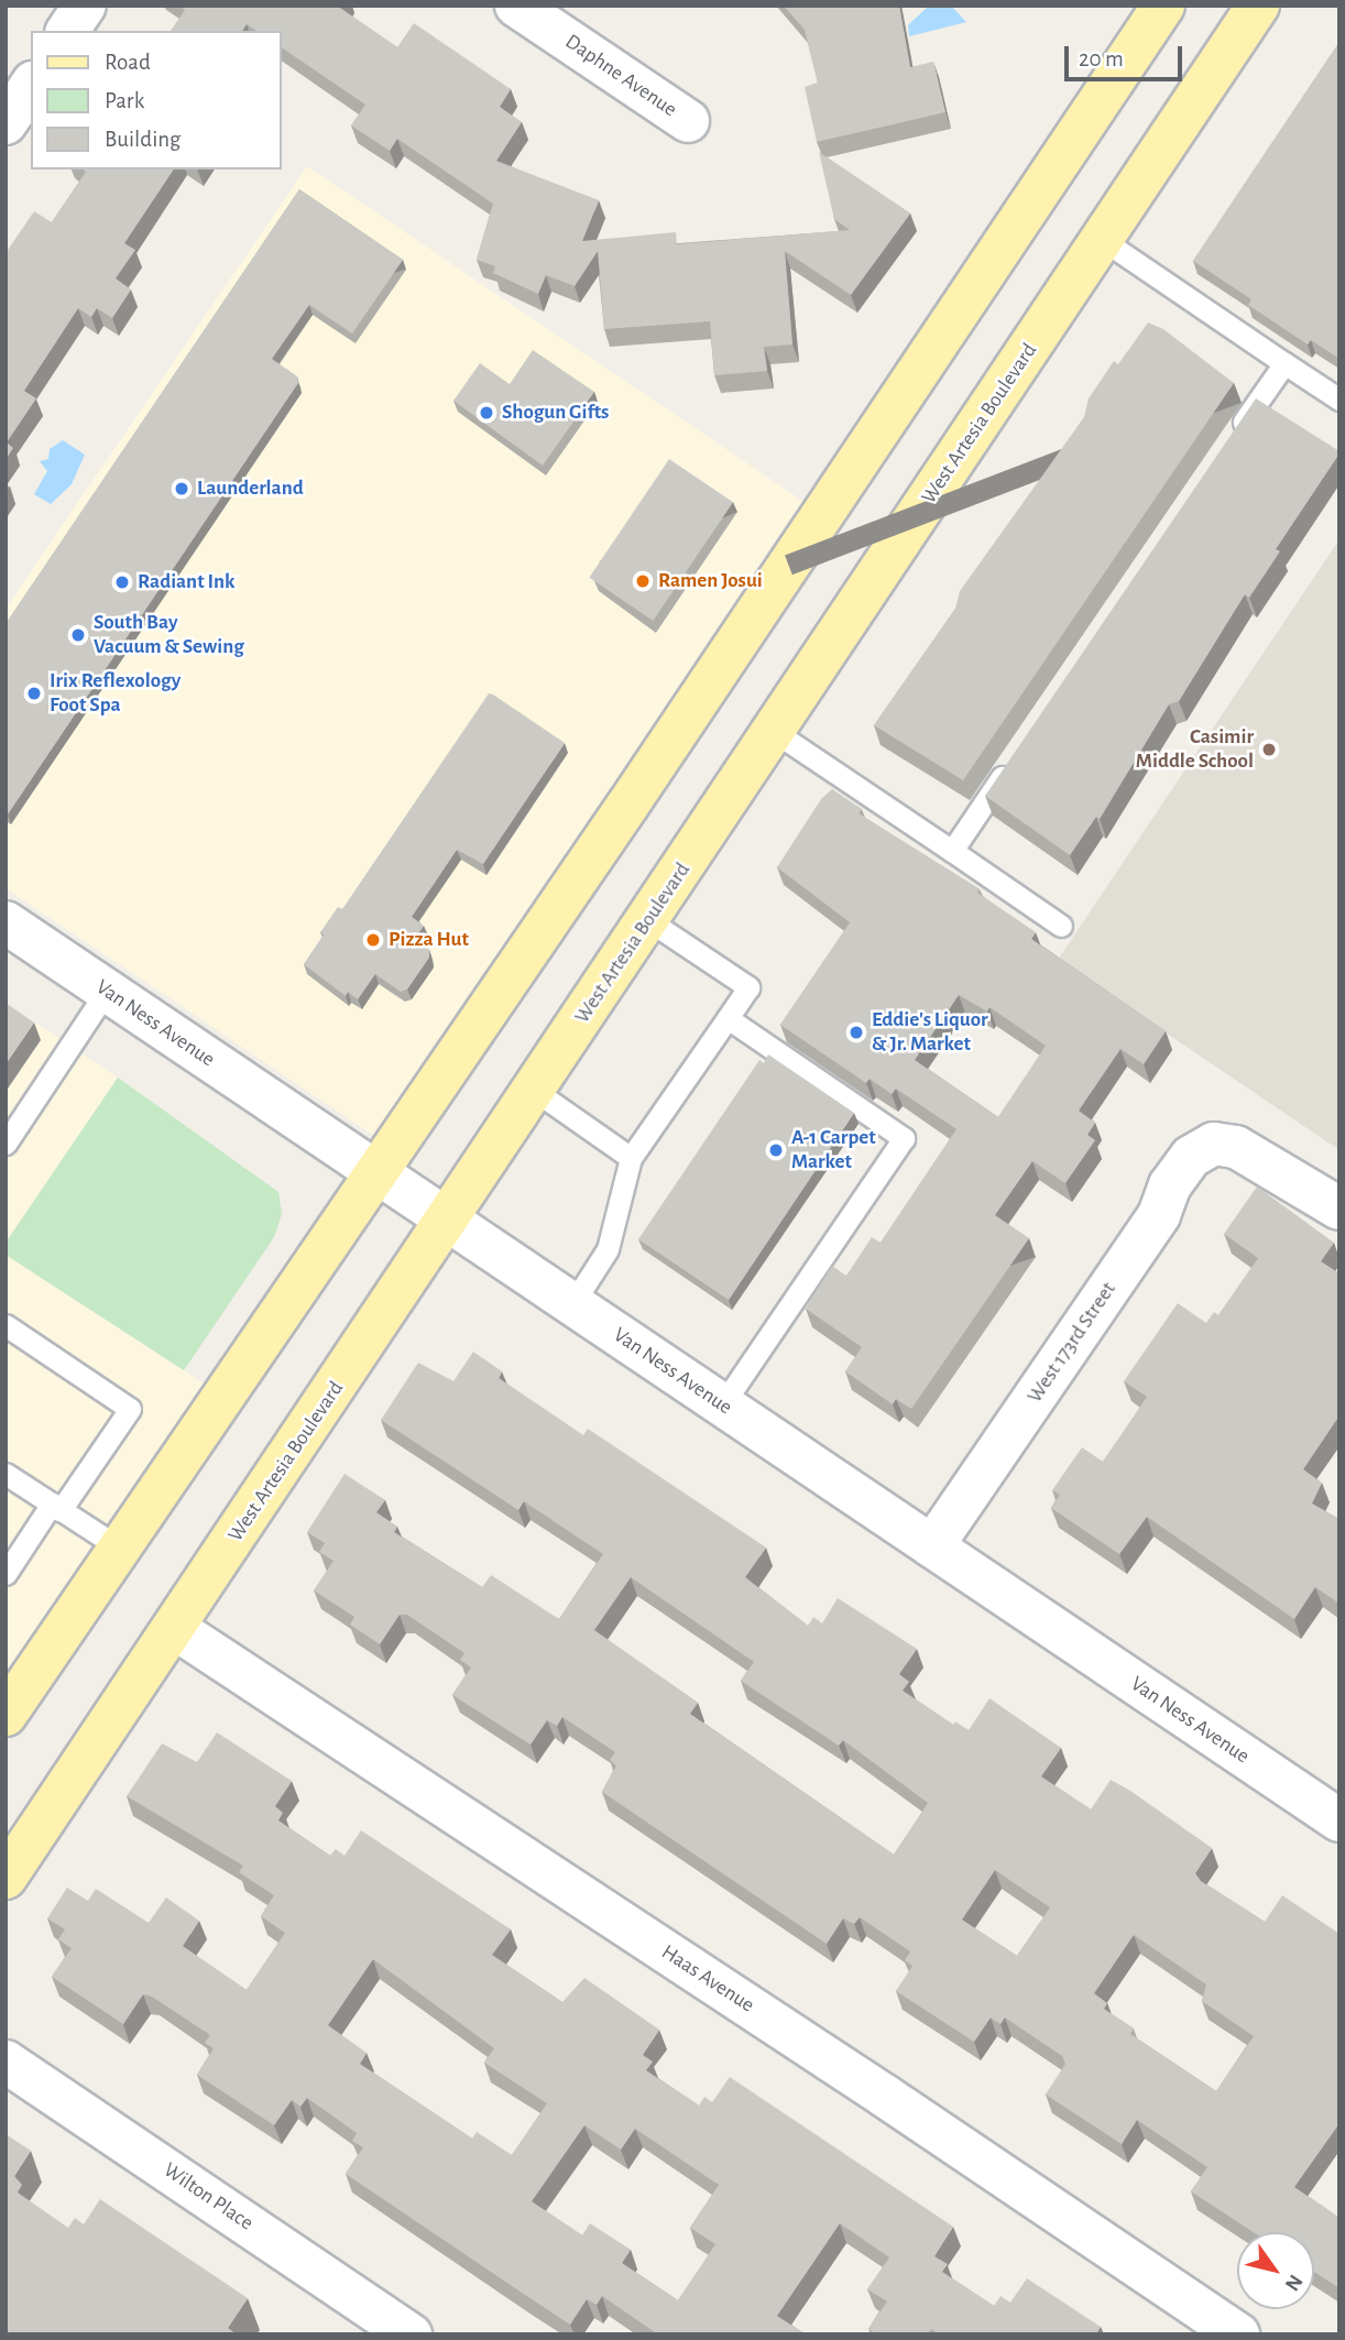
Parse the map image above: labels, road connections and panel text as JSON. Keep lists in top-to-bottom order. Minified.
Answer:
{"streets":{"main road":["West Artesia Boulevard"],"street":["Daphne Avenue","Van Ness Avenue","West 173rd Street","Haas Avenue","Wilton Place"]},"crossings":[["West Artesia Boulevard","Van Ness Avenue"],["West Artesia Boulevard","Haas Avenue"],["Van Ness Avenue","West 173rd Street"]],"places":["Shogun Gifts","Launderland","Ramen Josui","Radiant Ink","South Bay Vacuum & Sewing","Irix Reflexology Foot Spa","Casimir Middle School","Pizza Hut","Eddie's Liquor & Jr. Market","A-1 Carpet Market"],"legend":["Road","Park","Building"],"scale_bar":"20 m","north":"bottom right"}
